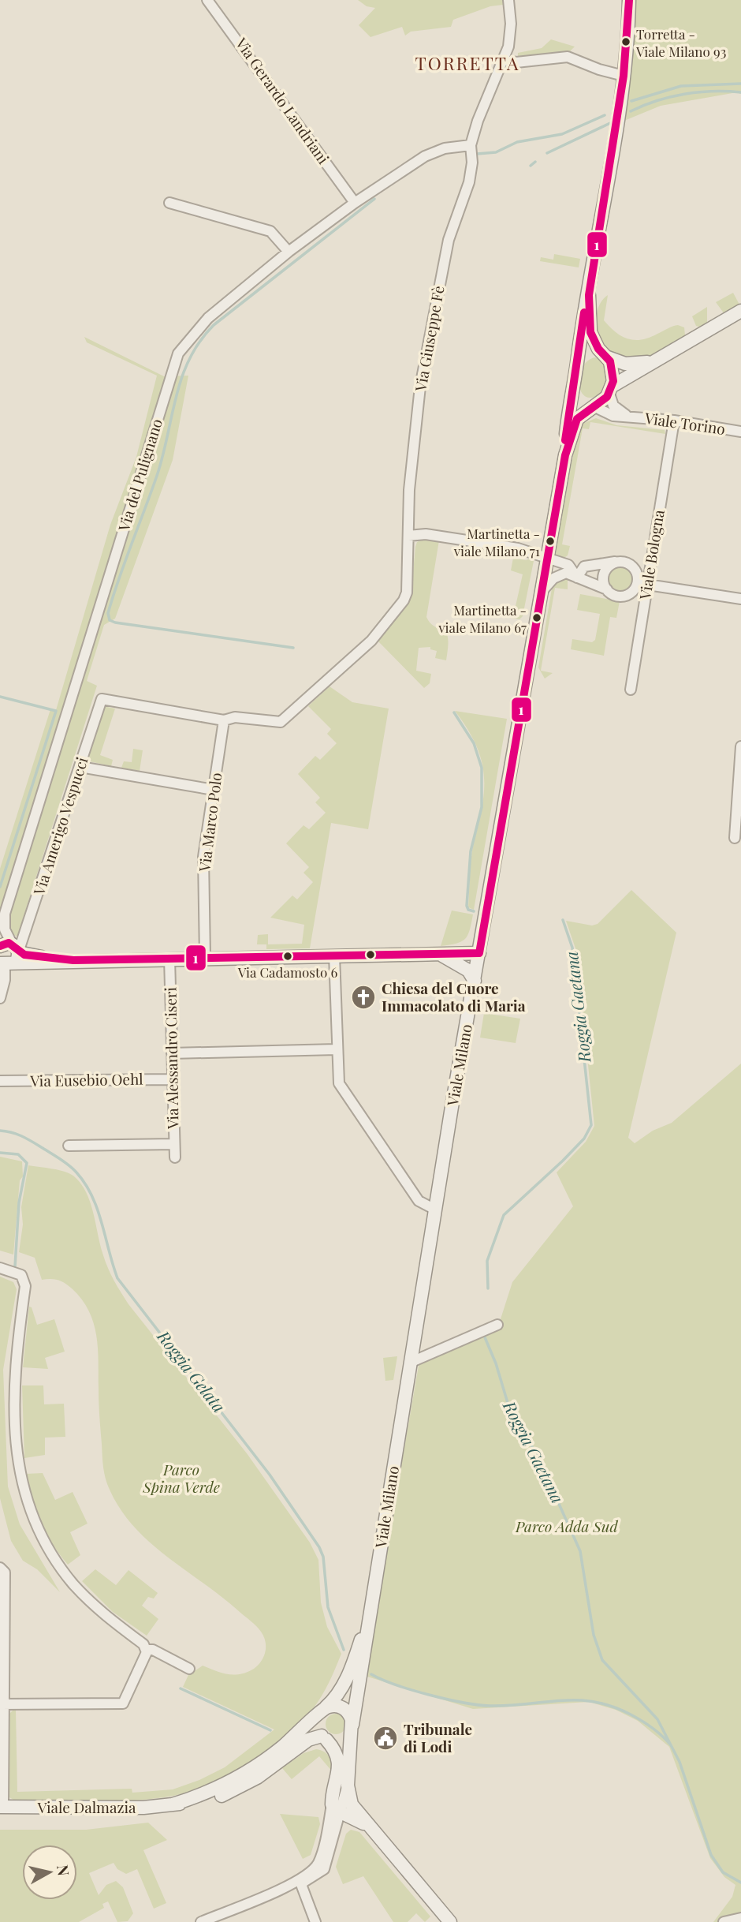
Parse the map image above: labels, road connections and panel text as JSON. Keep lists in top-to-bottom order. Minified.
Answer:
{"streets":{"street":["Via Gerardo Landriani","Via Giuseppe Fè","Viale Torino","Via del Pulignano","Viale Bologna","Via Marco Polo","Via Amerigo Vespucci","Via Alessandro Ciseri","Viale Milano","Via Eusebio Oehl","Viale Dalmazia"]},"crossings":[["Via Gerardo Landriani","Via del Pulignano"],["Via Giuseppe Fè","Via del Pulignano"],["Via Giuseppe Fè","Via Marco Polo"],["Via Giuseppe Fè","Via Amerigo Vespucci"],["Viale Torino","Viale Bologna"],["Viale Torino","Viale Milano"],["Via del Pulignano","Via Amerigo Vespucci"],["Via Alessandro Ciseri","Via Eusebio Oehl"],["Viale Milano","Viale Dalmazia"]],"districts":["TORRETTA"],"water":["Roggia Gaetana","Roggia Gelata"],"parks":["Parco Spina Verde","Parco Adda Sud"],"places":{"other":["Torretta - Viale Milano 93","Martinetta - viale Milano 71","Martinetta - viale Milano 67","Via Cadamosto 6"],"church":["Chiesa del Cuore Immacolato di Maria"],"public building":["Tribunale di Lodi"]},"lines":["transit line 1"],"north":"right"}
